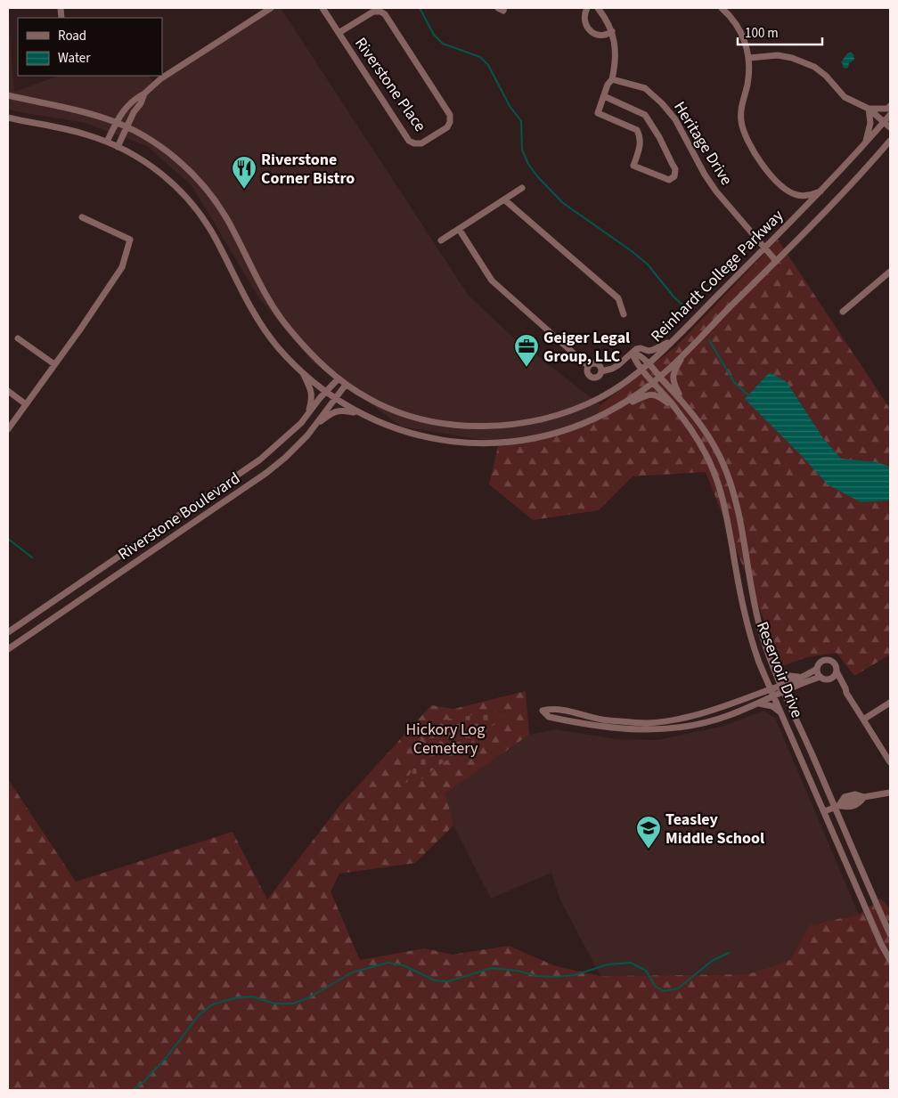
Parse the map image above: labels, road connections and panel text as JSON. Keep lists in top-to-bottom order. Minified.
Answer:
{"streets":{"street":["Riverstone Place","Heritage Drive","Reinhardt College Parkway","Riverstone Boulevard","Reservoir Drive"]},"crossings":[["Heritage Drive","Reinhardt College Parkway"],["Reinhardt College Parkway","Riverstone Boulevard"],["Reinhardt College Parkway","Reservoir Drive"]],"parks":["Hickory Log Cemetery"],"places":{"restaurant":["Riverstone Corner Bistro"],"office":["Geiger Legal Group, LLC"],"school or university":["Teasley Middle School"]},"legend":["Road","Water"],"scale_bar":"100 m"}
